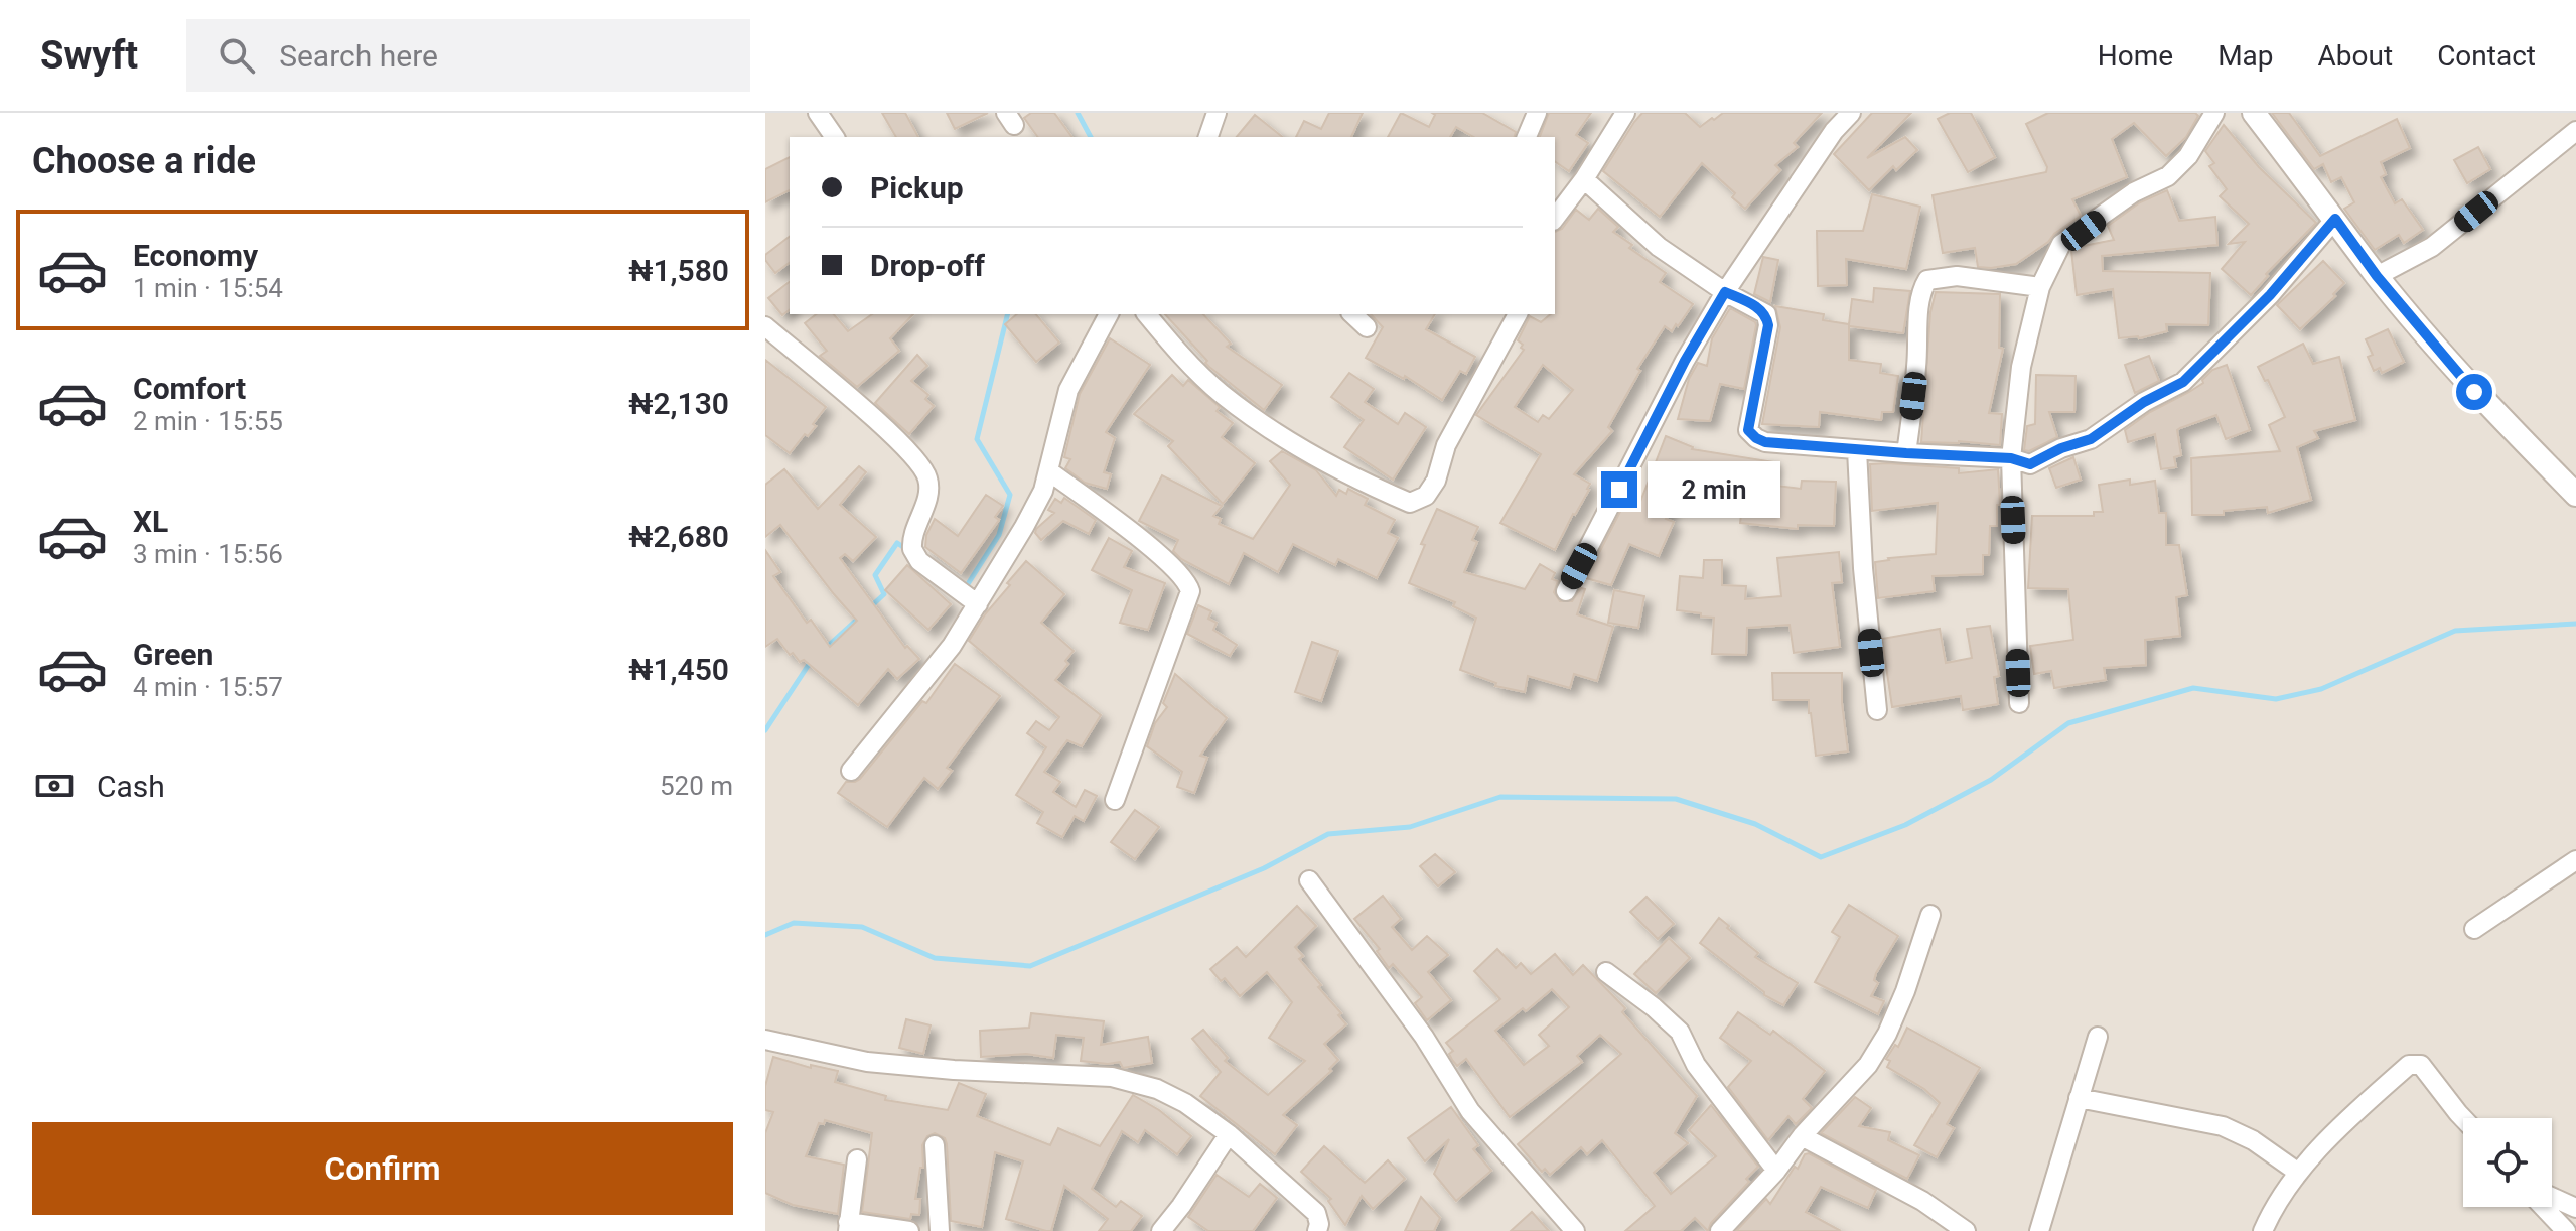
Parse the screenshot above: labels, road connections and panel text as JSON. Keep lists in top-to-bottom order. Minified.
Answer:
{"page":{"header":"Swyft","search":"Search here","nav":["Home","Map","About","Contact"],"heading":"Choose a ride","banner":["Pickup","Drop-off"],"list":[{"name":"Economy","note":"1 min · 15:54","value":"₦1,580"},{"name":"Comfort","note":"2 min · 15:55","value":"₦2,130"},{"name":"XL","note":"3 min · 15:56","value":"₦2,680"},{"name":"Green","note":"4 min · 15:57","value":"₦1,450"}],"bubble":"2 min","pay":["Cash","520 m"],"buttons":"Confirm"}}
